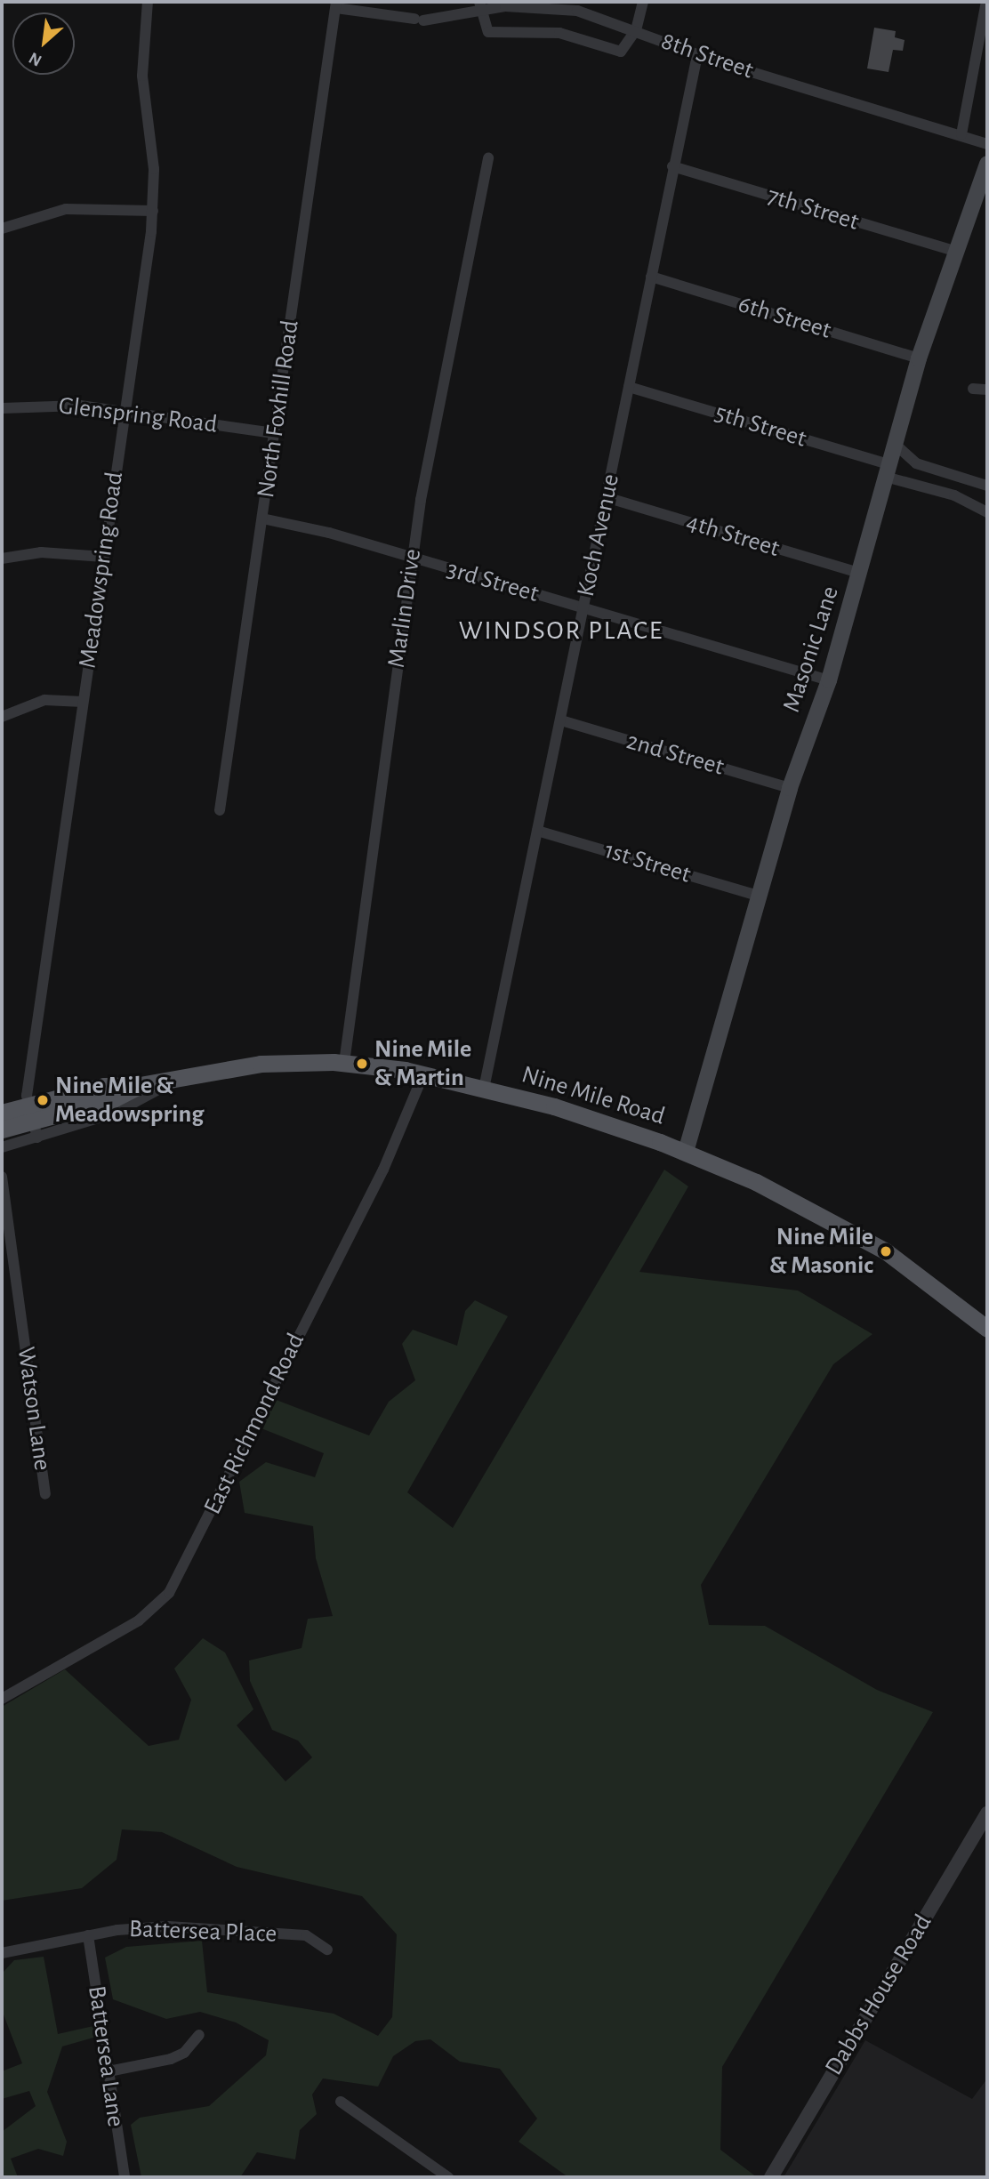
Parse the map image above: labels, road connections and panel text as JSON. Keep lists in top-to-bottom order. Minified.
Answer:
{"streets":{"main road":["Masonic Lane","Nine Mile Road"],"street":["8th Street","7th Street","6th Street","North Foxhill Road","Glenspring Road","5th Street","Koch Avenue","4th Street","Meadowspring Road","3rd Street","Marlin Drive","2nd Street","1st Street","Watson Lane","East Richmond Road","Battersea Place","Dabbs House Road","Battersea Lane"]},"crossings":[["8th Street","North Foxhill Road"],["8th Street","Koch Avenue"],["7th Street","Koch Avenue"],["7th Street","Masonic Lane"],["6th Street","Koch Avenue"],["6th Street","Masonic Lane"],["North Foxhill Road","Glenspring Road"],["North Foxhill Road","3rd Street"],["Glenspring Road","Meadowspring Road"],["5th Street","Koch Avenue"],["5th Street","Masonic Lane"],["Koch Avenue","4th Street"],["Koch Avenue","3rd Street"],["Koch Avenue","2nd Street"],["Koch Avenue","1st Street"],["Koch Avenue","Nine Mile Road"],["4th Street","Masonic Lane"],["Meadowspring Road","Nine Mile Road"],["3rd Street","Marlin Drive"],["3rd Street","Masonic Lane"],["Marlin Drive","Nine Mile Road"],["Masonic Lane","2nd Street"],["Masonic Lane","1st Street"],["Masonic Lane","Nine Mile Road"],["Nine Mile Road","East Richmond Road"],["Battersea Place","Battersea Lane"]],"districts":["WINDSOR PLACE"],"places":["Nine Mile & Martin","Nine Mile & Meadowspring","Nine Mile & Masonic"],"north":"bottom left"}
